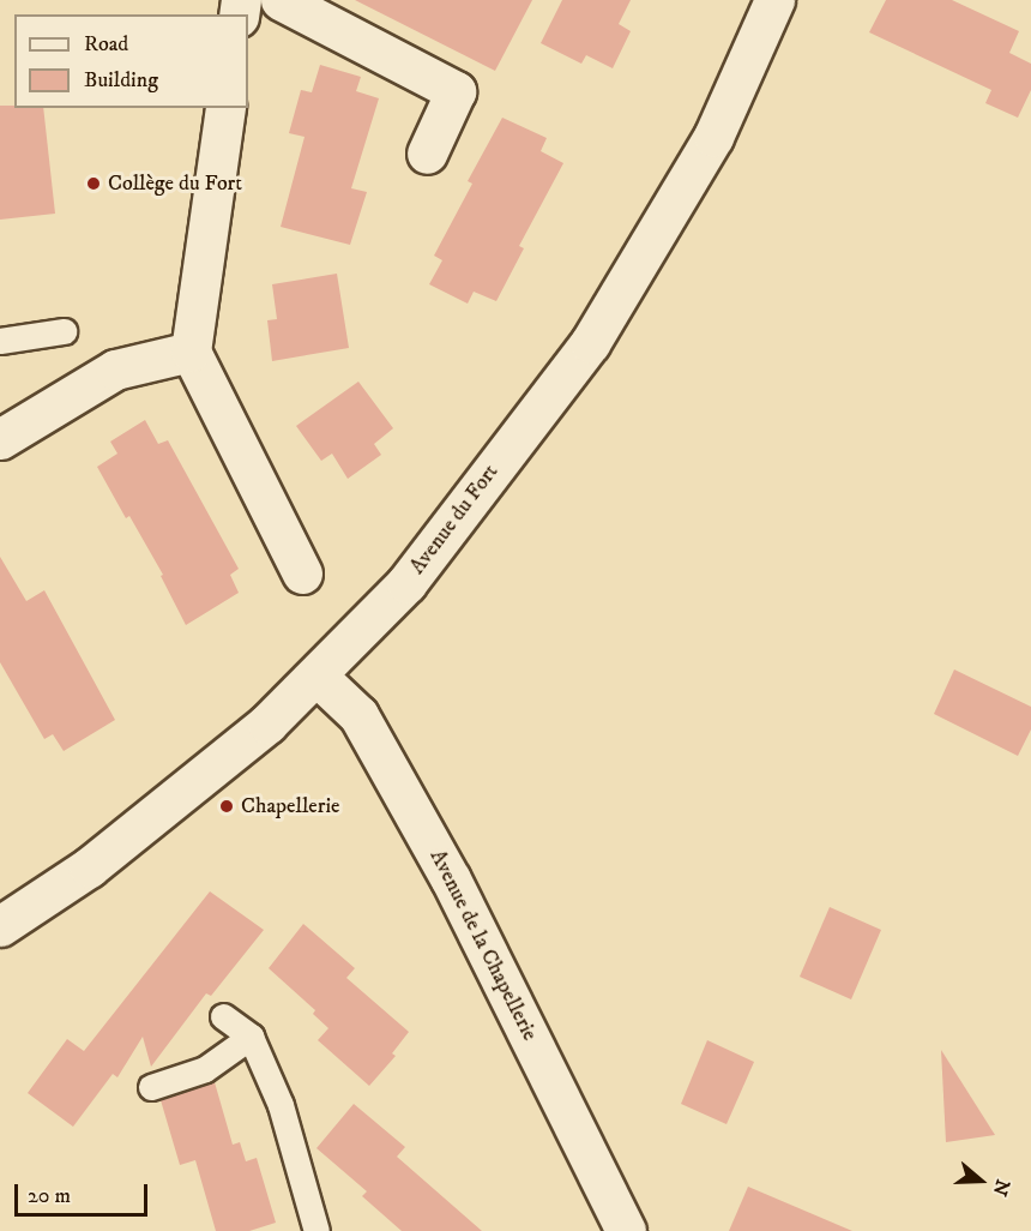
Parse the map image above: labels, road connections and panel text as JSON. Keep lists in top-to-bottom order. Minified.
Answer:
{"streets":{"street":["Avenue du Fort","Avenue de la Chapellerie"]},"crossings":[["Avenue du Fort","Avenue de la Chapellerie"]],"places":["Collège du Fort","Chapellerie"],"legend":["Road","Building"],"scale_bar":"20 m","north":"right"}
